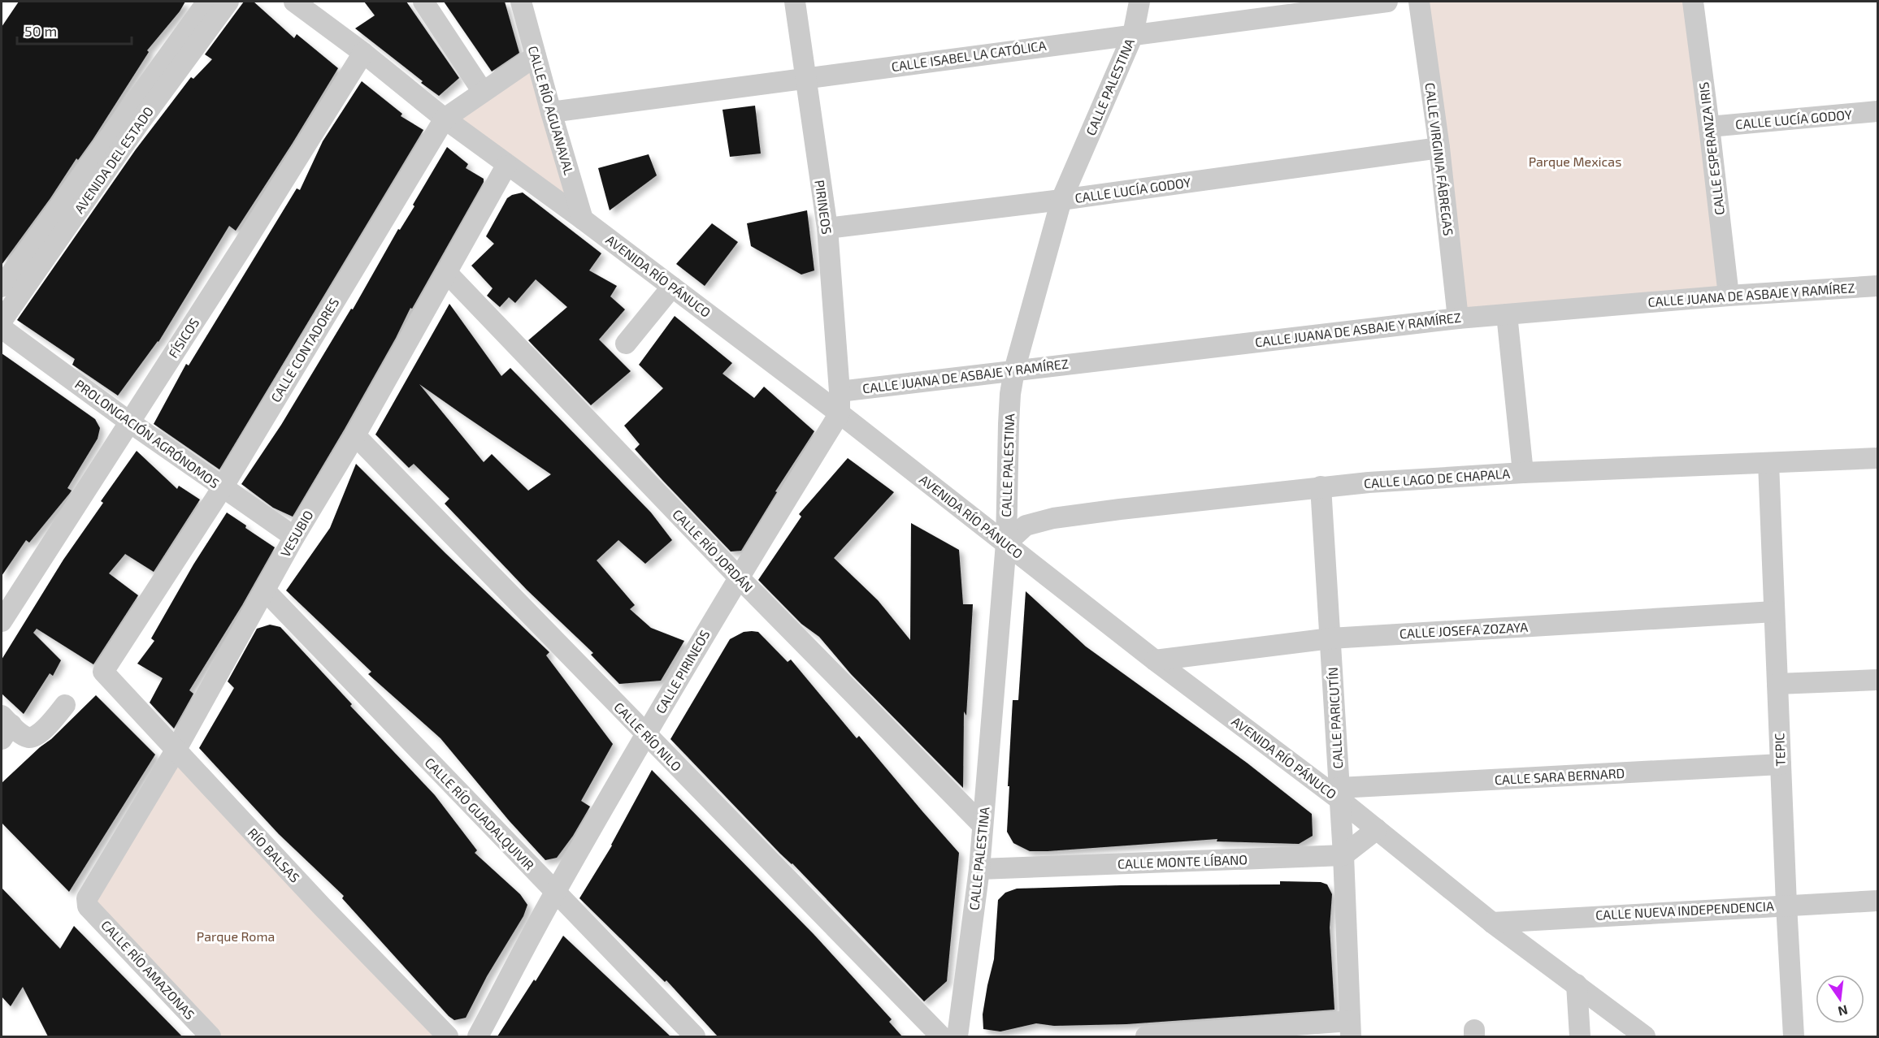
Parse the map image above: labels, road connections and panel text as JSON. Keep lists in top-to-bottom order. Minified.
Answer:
{"streets":{"street":["CALLE ISABEL LA CATÓLICA","CALLE PALESTINA","CALLE RÍO AGUANAVAL","CALLE LUCÍA GODOY","CALLE ESPERANZA IRIS","CALLE VIRGINIA FÁBREGAS","AVENIDA DEL ESTADO","PIRINEOS","AVENIDA RÍO PÁNUCO","CALLE JUANA DE ASBAJE Y RAMÍREZ","FÍSICOS","CALLE CONTADORES","PROLONGACIÓN AGRÓNOMOS","CALLE LAGO DE CHAPALA","VESUBIO","CALLE RÍO JORDÁN","CALLE JOSEFA ZOZAYA","CALLE PIRINEOS","CALLE PARICUTÍN","CALLE RÍO NILO","TEPIC","CALLE SARA BERNARD","CALLE RÍO GUADALQUIVIR","RÍO BALSAS","CALLE MONTE LÍBANO","CALLE NUEVA INDEPENDENCIA","CALLE RÍO AMAZONAS"]},"crossings":[["CALLE ISABEL LA CATÓLICA","CALLE PALESTINA"],["CALLE ISABEL LA CATÓLICA","CALLE RÍO AGUANAVAL"],["CALLE ISABEL LA CATÓLICA","PIRINEOS"],["CALLE PALESTINA","CALLE LUCÍA GODOY"],["CALLE PALESTINA","AVENIDA RÍO PÁNUCO"],["CALLE PALESTINA","CALLE JUANA DE ASBAJE Y RAMÍREZ"],["CALLE PALESTINA","CALLE LAGO DE CHAPALA"],["CALLE PALESTINA","CALLE RÍO JORDÁN"],["CALLE PALESTINA","CALLE MONTE LÍBANO"],["CALLE RÍO AGUANAVAL","AVENIDA RÍO PÁNUCO"],["CALLE RÍO AGUANAVAL","CALLE CONTADORES"],["CALLE LUCÍA GODOY","CALLE ESPERANZA IRIS"],["CALLE LUCÍA GODOY","CALLE VIRGINIA FÁBREGAS"],["CALLE LUCÍA GODOY","PIRINEOS"],["CALLE ESPERANZA IRIS","CALLE JUANA DE ASBAJE Y RAMÍREZ"],["CALLE VIRGINIA FÁBREGAS","CALLE JUANA DE ASBAJE Y RAMÍREZ"],["PIRINEOS","AVENIDA RÍO PÁNUCO"],["PIRINEOS","CALLE JUANA DE ASBAJE Y RAMÍREZ"],["PIRINEOS","CALLE PIRINEOS"],["AVENIDA RÍO PÁNUCO","FÍSICOS"],["AVENIDA RÍO PÁNUCO","CALLE CONTADORES"],["AVENIDA RÍO PÁNUCO","CALLE LAGO DE CHAPALA"],["AVENIDA RÍO PÁNUCO","VESUBIO"],["AVENIDA RÍO PÁNUCO","CALLE JOSEFA ZOZAYA"],["AVENIDA RÍO PÁNUCO","CALLE PIRINEOS"],["AVENIDA RÍO PÁNUCO","CALLE PARICUTÍN"],["AVENIDA RÍO PÁNUCO","CALLE SARA BERNARD"],["AVENIDA RÍO PÁNUCO","CALLE NUEVA INDEPENDENCIA"],["FÍSICOS","PROLONGACIÓN AGRÓNOMOS"],["CALLE CONTADORES","PROLONGACIÓN AGRÓNOMOS"],["CALLE CONTADORES","RÍO BALSAS"],["PROLONGACIÓN AGRÓNOMOS","VESUBIO"],["CALLE LAGO DE CHAPALA","CALLE PARICUTÍN"],["CALLE LAGO DE CHAPALA","TEPIC"],["VESUBIO","CALLE RÍO JORDÁN"],["VESUBIO","CALLE RÍO NILO"],["VESUBIO","CALLE RÍO GUADALQUIVIR"],["VESUBIO","RÍO BALSAS"],["VESUBIO","CALLE RÍO AMAZONAS"],["CALLE RÍO JORDÁN","CALLE PIRINEOS"],["CALLE JOSEFA ZOZAYA","CALLE PARICUTÍN"],["CALLE JOSEFA ZOZAYA","TEPIC"],["CALLE PIRINEOS","CALLE RÍO NILO"],["CALLE PIRINEOS","CALLE RÍO GUADALQUIVIR"],["CALLE PARICUTÍN","CALLE SARA BERNARD"],["CALLE PARICUTÍN","CALLE MONTE LÍBANO"],["TEPIC","CALLE SARA BERNARD"],["TEPIC","CALLE NUEVA INDEPENDENCIA"]],"parks":["Parque Mexicas","Parque Roma"],"scale_bar":"50 m","north":"bottom"}
